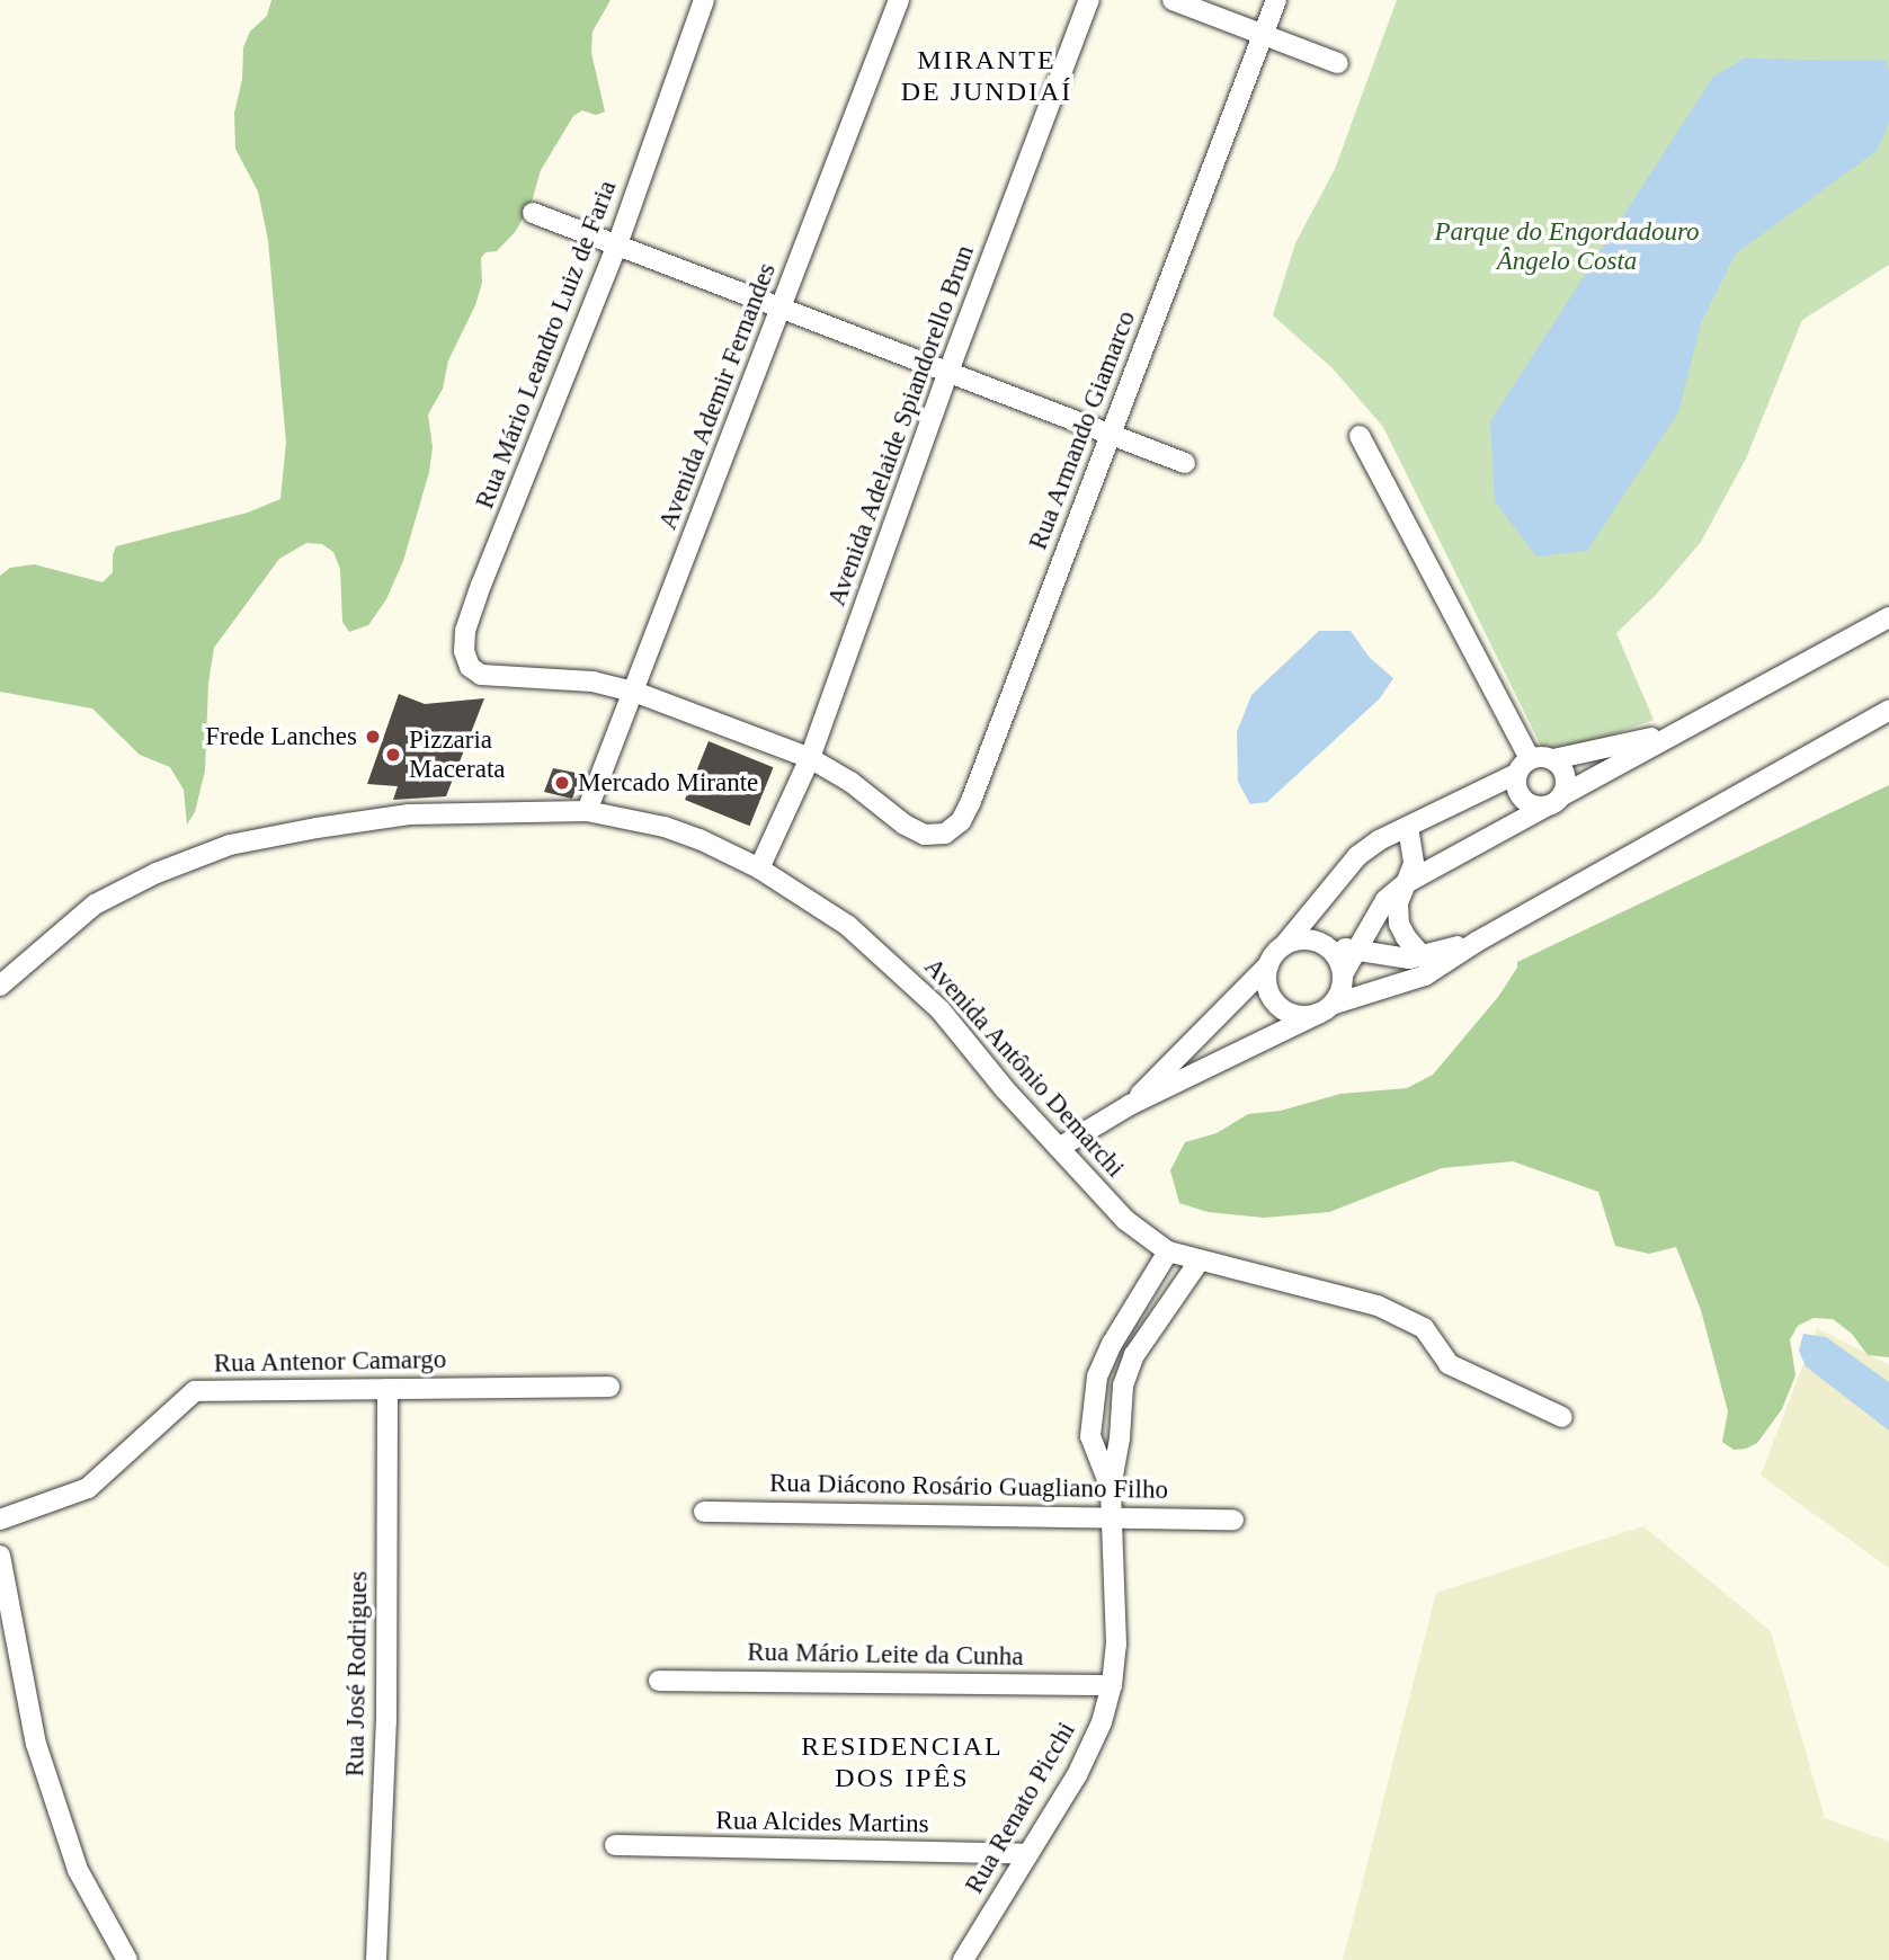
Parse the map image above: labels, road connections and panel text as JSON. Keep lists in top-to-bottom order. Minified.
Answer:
{"streets":{"street":["Rua Mário Leandro Luiz de Faria","Avenida Ademir Fernandes","Avenida Adelaide Spiandorello Brun","Rua Armando Giamarco","Avenida Antônio Demarchi","Rua Antenor Camargo","Rua Diácono Rosário Guagliano Filho","Rua Mário Leite da Cunha","Rua José Rodrigues","Rua Renato Picchi","Rua Alcides Martins"]},"crossings":[["Rua Mário Leandro Luiz de Faria","Avenida Ademir Fernandes"],["Avenida Ademir Fernandes","Avenida Antônio Demarchi"],["Avenida Adelaide Spiandorello Brun","Rua Armando Giamarco"],["Avenida Adelaide Spiandorello Brun","Avenida Antônio Demarchi"],["Avenida Antônio Demarchi","Rua Renato Picchi"],["Rua Antenor Camargo","Rua José Rodrigues"],["Rua Diácono Rosário Guagliano Filho","Rua Renato Picchi"],["Rua Mário Leite da Cunha","Rua Renato Picchi"],["Rua Renato Picchi","Rua Alcides Martins"]],"districts":["MIRANTE DE JUNDIAÍ","RESIDENCIAL DOS IPÊS"],"parks":["Parque do Engordadouro Ângelo Costa"],"places":["Frede Lanches","Pizzaria Macerata","Mercado Mirante"]}
